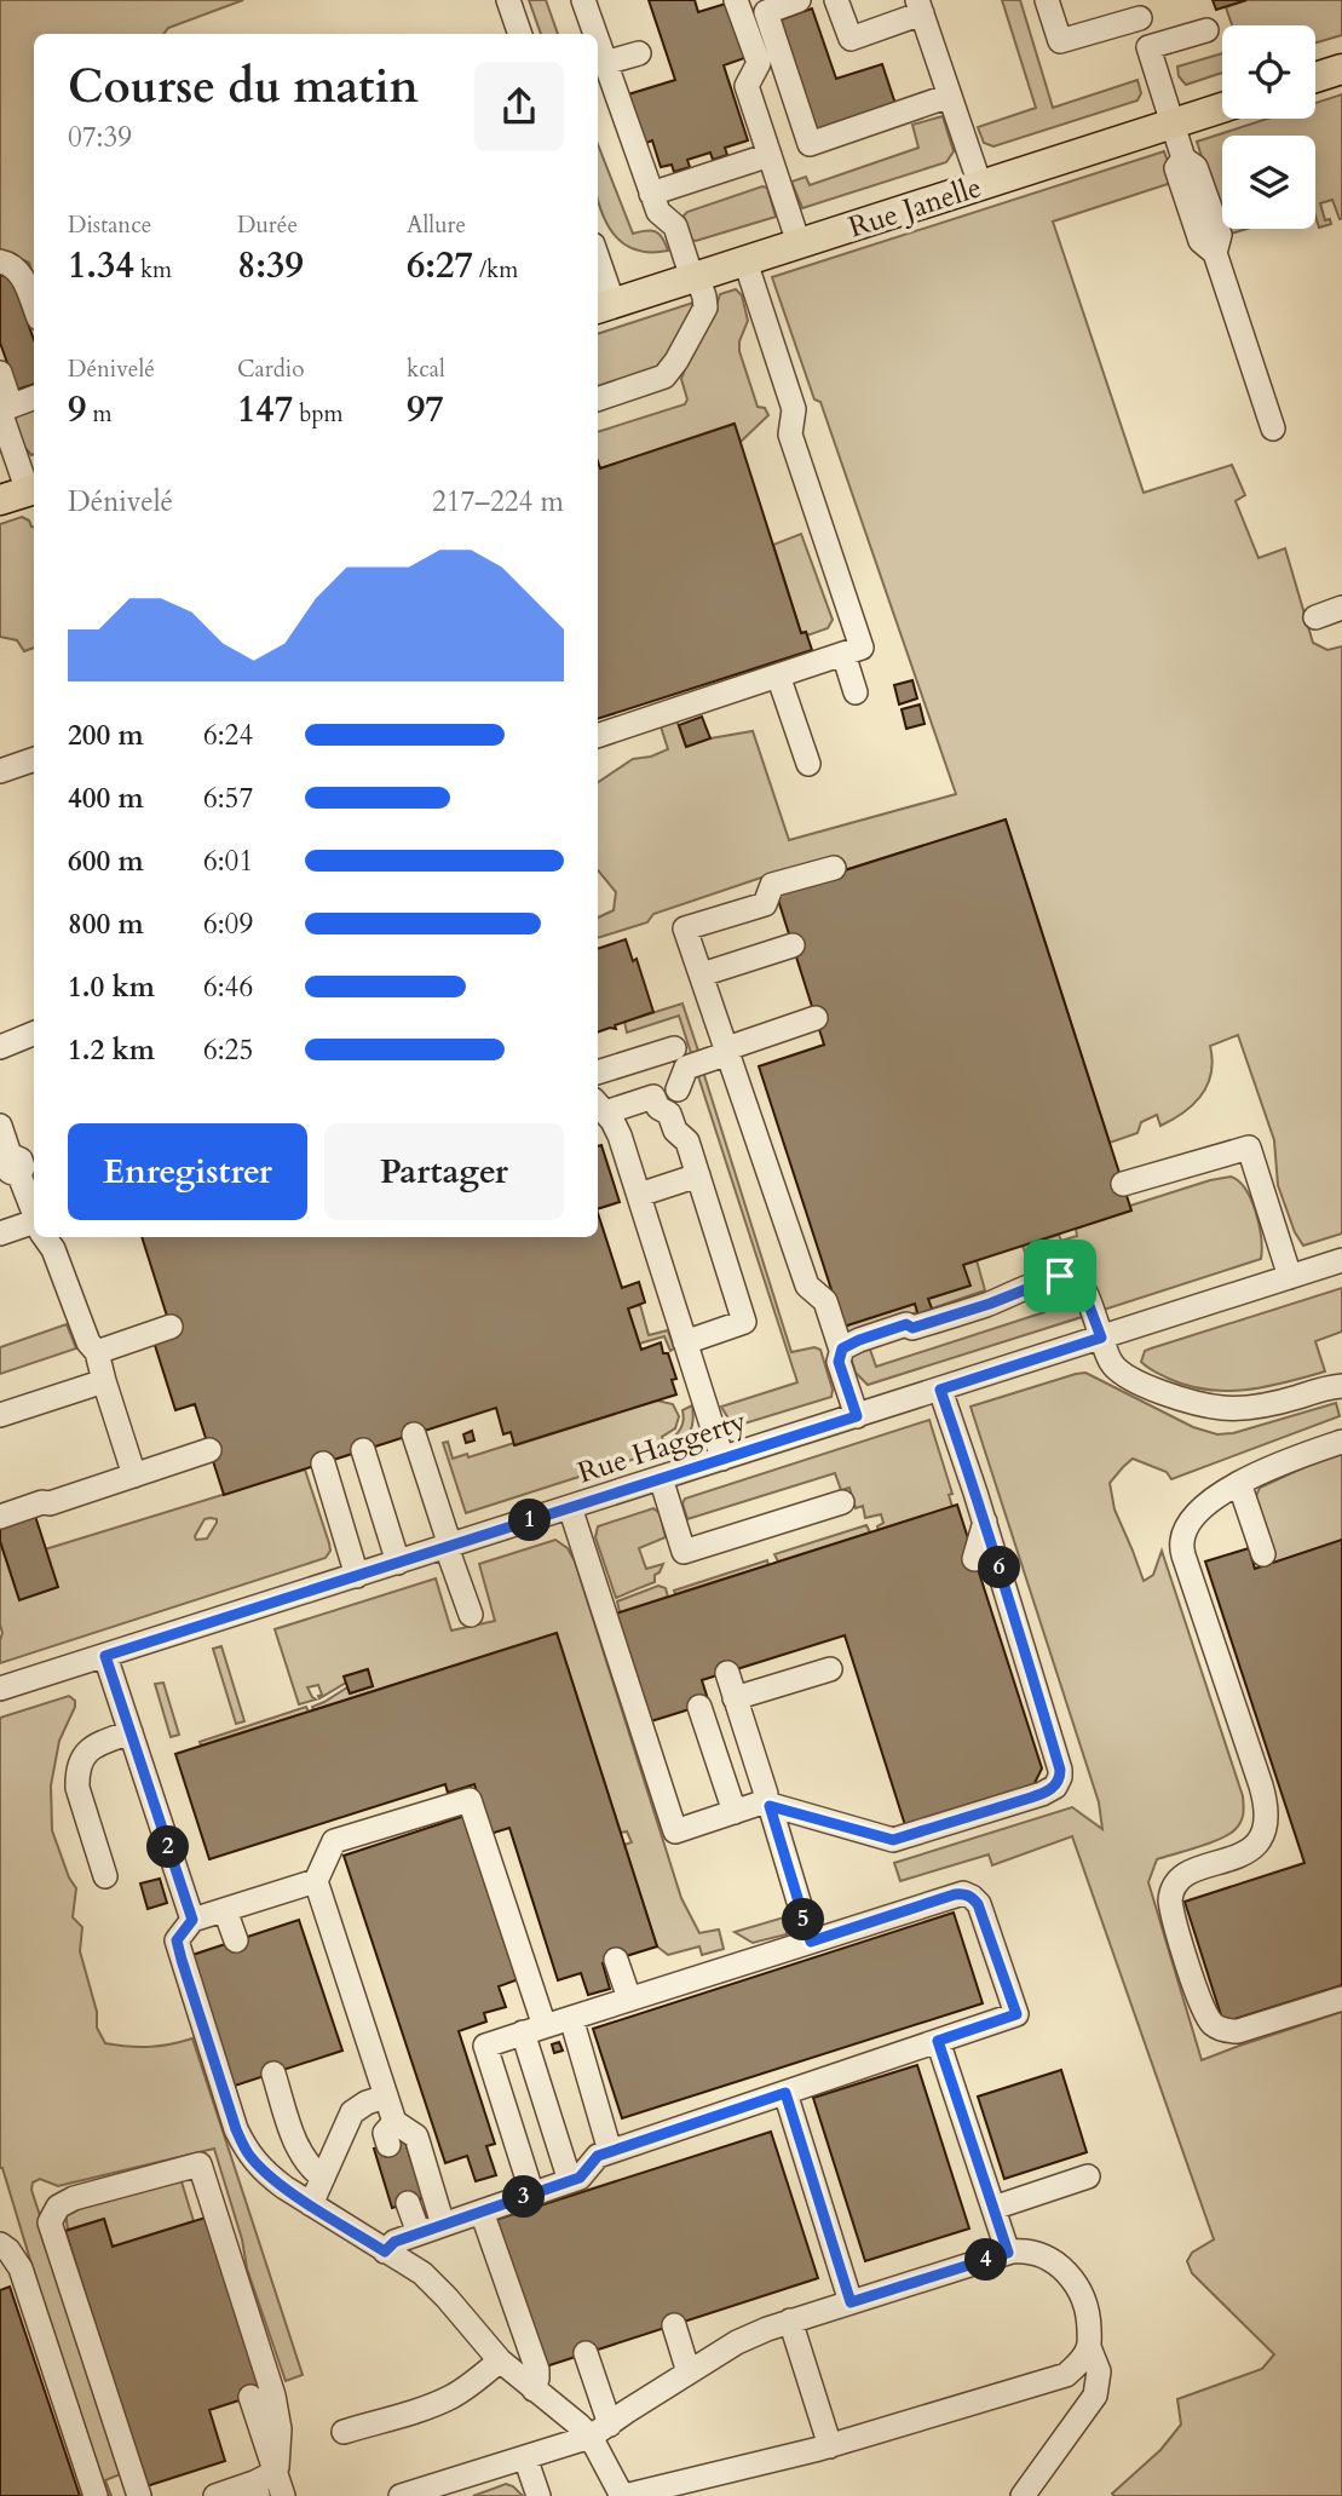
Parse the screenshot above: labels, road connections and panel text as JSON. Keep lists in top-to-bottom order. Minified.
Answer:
{"streets":{"main road":["Rue Janelle"],"street":["Rue Haggerty"]},"page":{"heading":["Course du matin","07:39"],"stats":[["Distance","1.34 km"],["Durée","8:39"],["Allure","6:27 /km"],["Dénivelé","9 m"],["Cardio","147 bpm"],["kcal","97"]],"chart":["Dénivelé","217–224 m"],"list":[{"name":"200 m","note":"6:24"},{"name":"400 m","note":"6:57"},{"name":"600 m","note":"6:01"},{"name":"800 m","note":"6:09"},{"name":"1.0 km","note":"6:46"},{"name":"1.2 km","note":"6:25"}],"buttons":["Enregistrer","Partager"],"pins":["1","6","2","5","3","4"]}}
